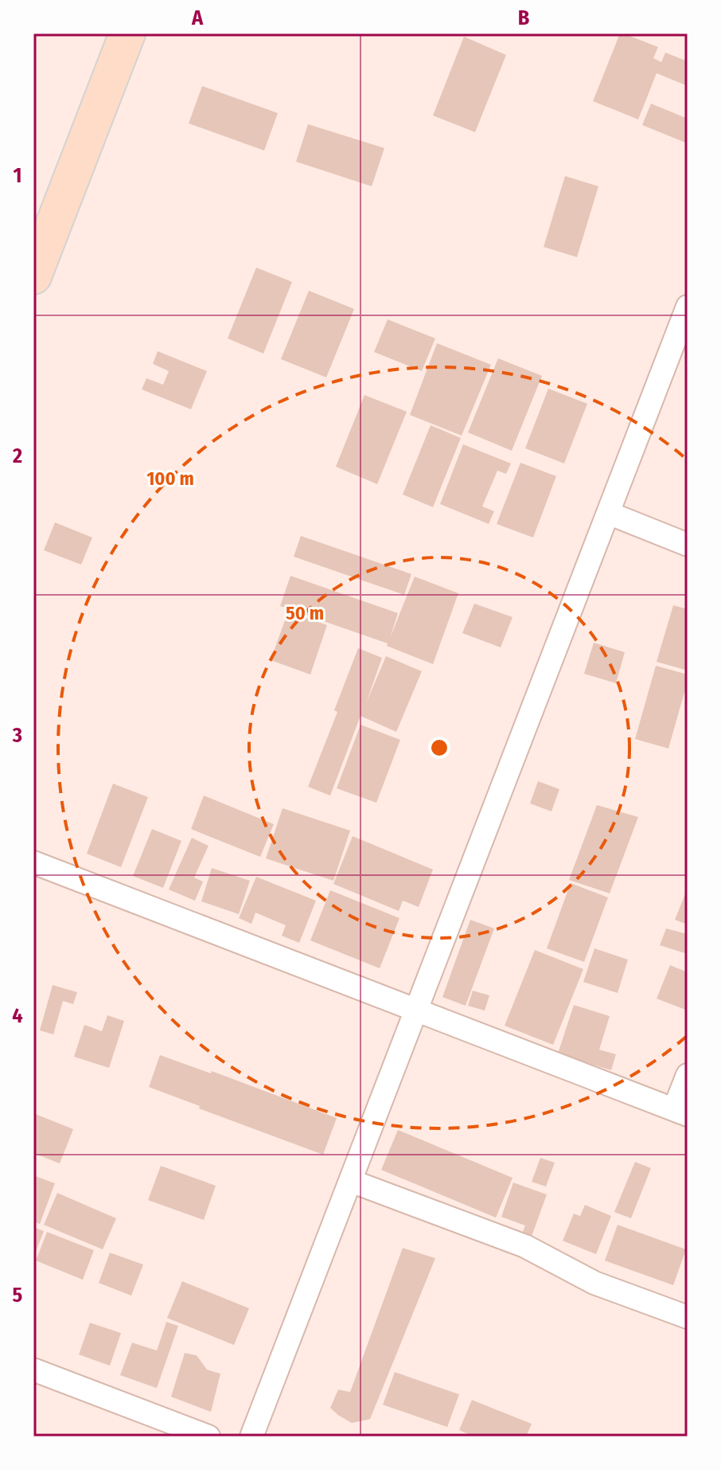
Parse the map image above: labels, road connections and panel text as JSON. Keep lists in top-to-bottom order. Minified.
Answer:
{"grid":{"columns":["A","B"],"rows":["1","2","3","4","5"]},"rings":["100 m","50 m"]}
